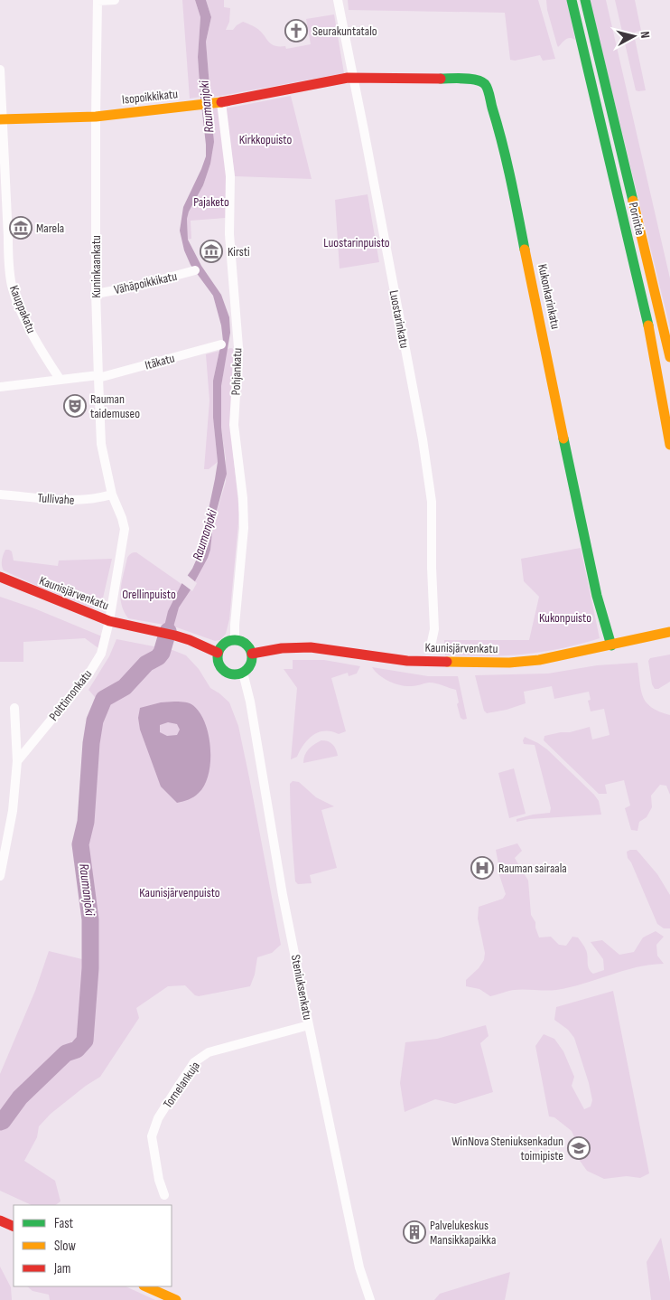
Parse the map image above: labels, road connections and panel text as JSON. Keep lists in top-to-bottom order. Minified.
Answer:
{"streets":{"main road":["Isopoikkikatu","Porintie","Kukonkarinkatu","Kaunisjärvenkatu"],"street":["Kuninkaankatu","Vähäpoikkikatu","Kauppakatu","Luostarinkatu","Itäkatu","Pohjankatu","Tullivahe","Polttimonkatu","Steniuksenkatu","Tornelankuja"]},"crossings":[["Isopoikkikatu","Kuninkaankatu"],["Isopoikkikatu","Kukonkarinkatu"],["Isopoikkikatu","Kauppakatu"],["Isopoikkikatu","Luostarinkatu"],["Isopoikkikatu","Pohjankatu"],["Kuninkaankatu","Vähäpoikkikatu"],["Kuninkaankatu","Itäkatu"],["Kuninkaankatu","Tullivahe"],["Kuninkaankatu","Polttimonkatu"],["Kukonkarinkatu","Luostarinkatu"],["Kukonkarinkatu","Kaunisjärvenkatu"],["Kauppakatu","Itäkatu"],["Pohjankatu","Kaunisjärvenkatu"],["Pohjankatu","Steniuksenkatu"],["Kaunisjärvenkatu","Polttimonkatu"],["Kaunisjärvenkatu","Steniuksenkatu"],["Steniuksenkatu","Tornelankuja"]],"water":["Raumanjoki"],"parks":["Kirkkopuisto","Pajaketo","Luostarinpuisto","Orellinpuisto","Kukonpuisto","Kaunisjärvenpuisto"],"places":{"church":["Seurakuntatalo"],"museum":["Marela","Kirsti"],"theatre":["Rauman taidemuseo"],"hospital":["Rauman sairaala"],"school or university":["WinNova Steniuksenkadun toimipiste"],"building":["Palvelukeskus Mansikkapaikka"]},"legend":["Fast","Slow","Jam"],"north":"right"}
